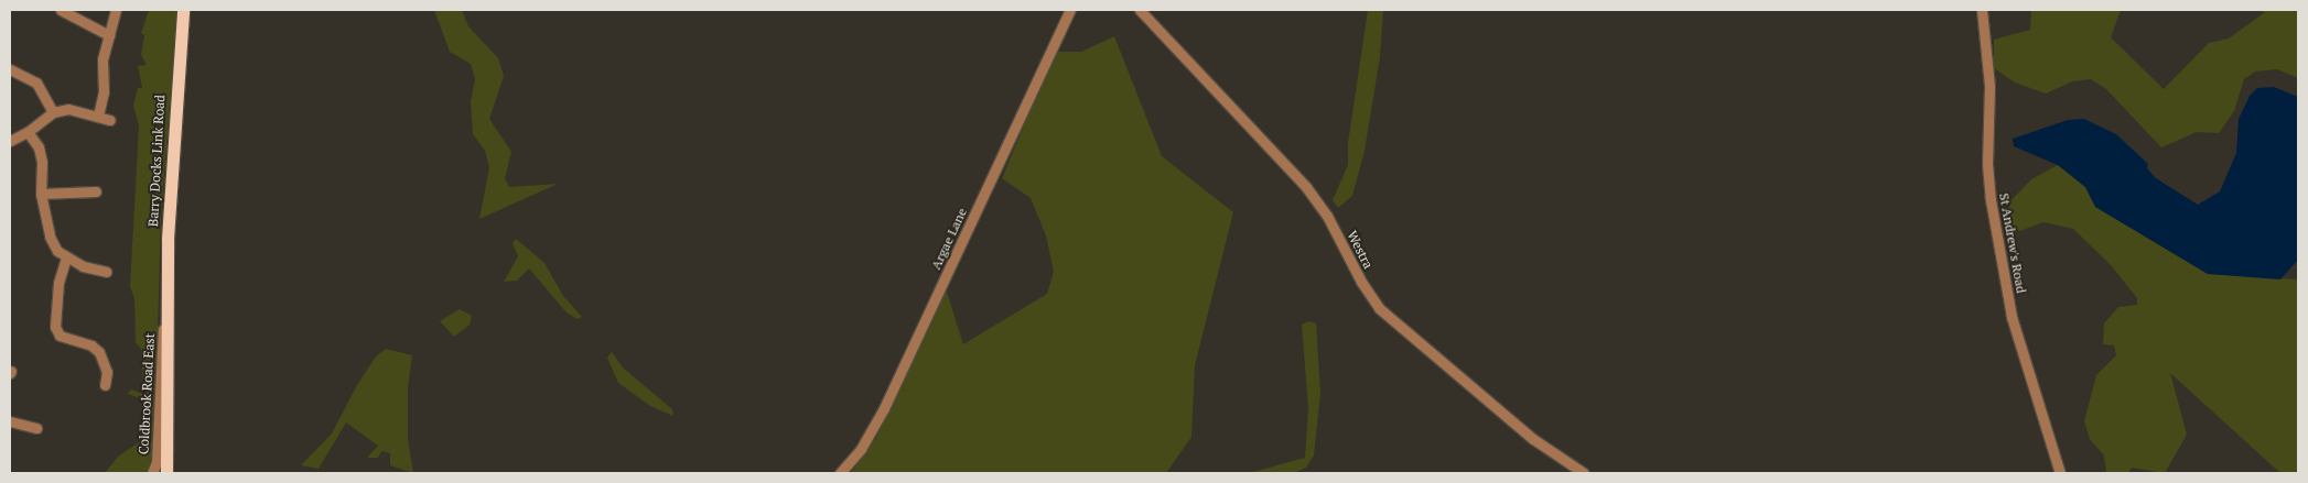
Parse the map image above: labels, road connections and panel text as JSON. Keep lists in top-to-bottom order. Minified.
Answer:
{"streets":{"main road":["Barry Docks Link Road"],"street":["Argae Lane","St Andrew's Road","Westra","Coldbrook Road East"]},"crossings":[["Barry Docks Link Road","Coldbrook Road East"]]}
